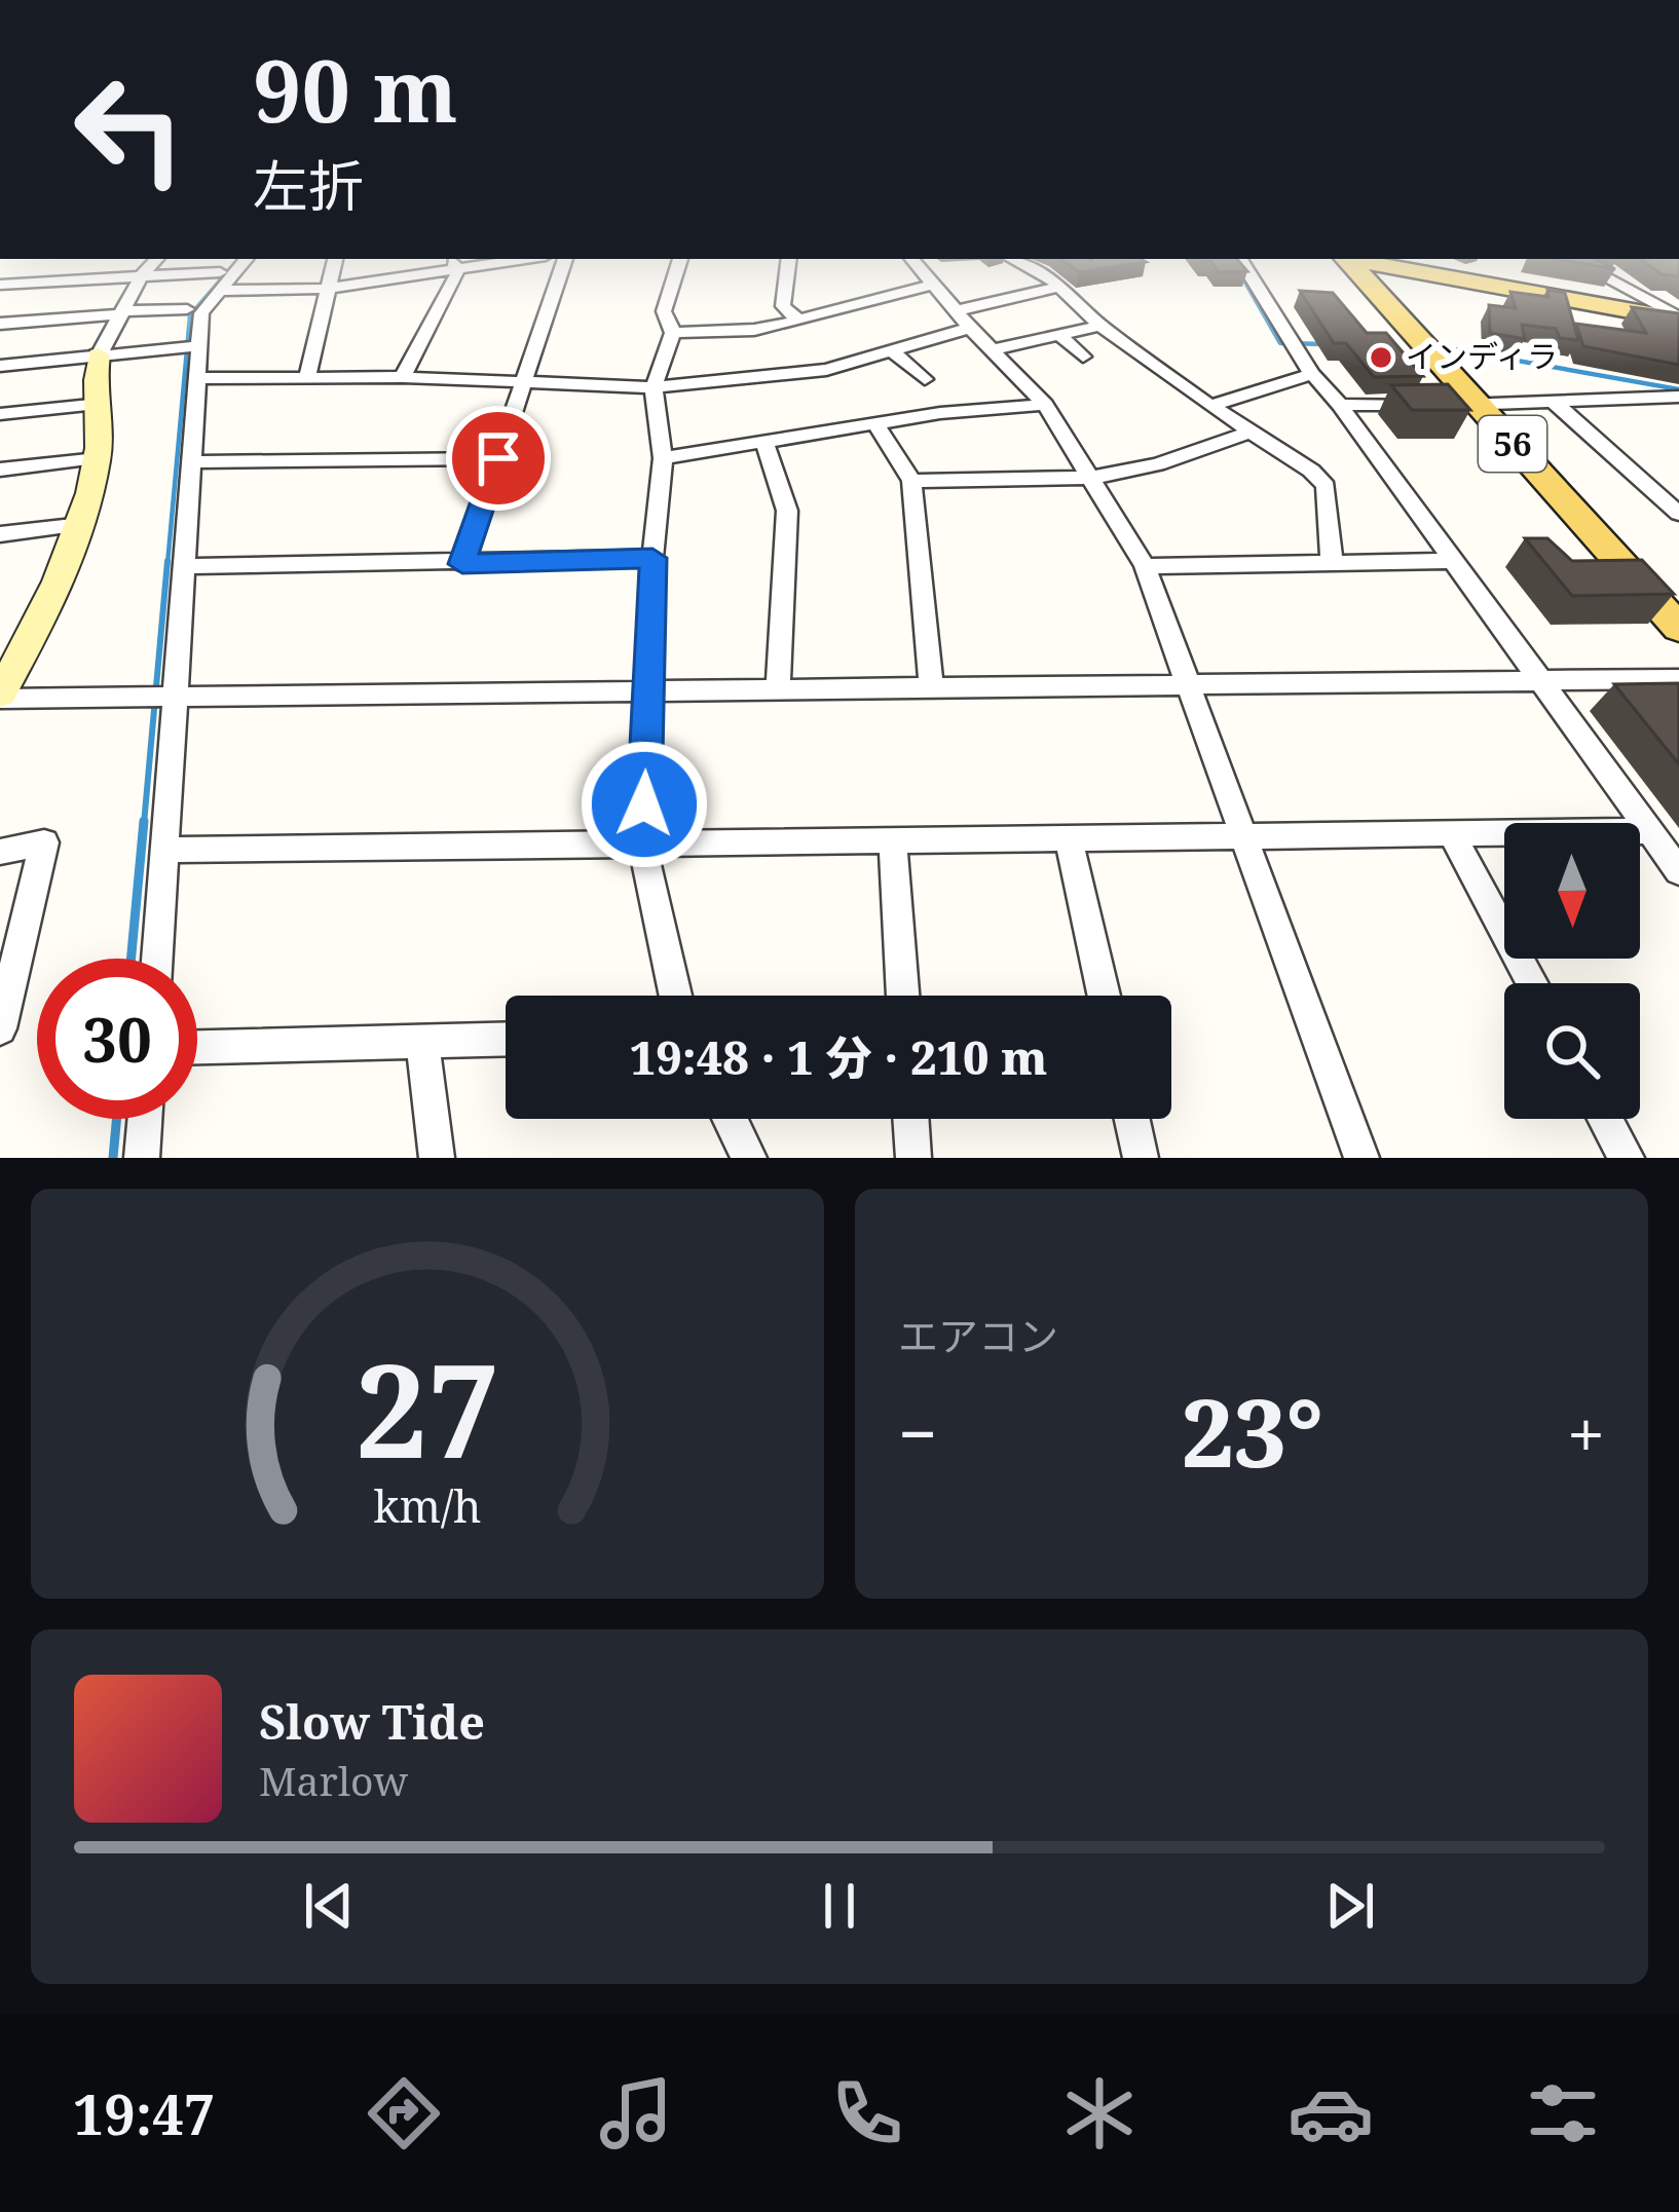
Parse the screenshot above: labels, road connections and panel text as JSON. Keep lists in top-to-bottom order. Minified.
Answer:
{"streets":{"main road":["56"]},"places":["インディラ"],"north":"bottom","page":{"turn":["90 m","左折"],"limit":"30","trip":"19:48 · 1 分 · 210 m","tile":"エアコン","heat":["−","23°","+"],"song":["Slow Tide","Marlow"],"tabs":"19:47","gauge":["27","km/h"]}}
